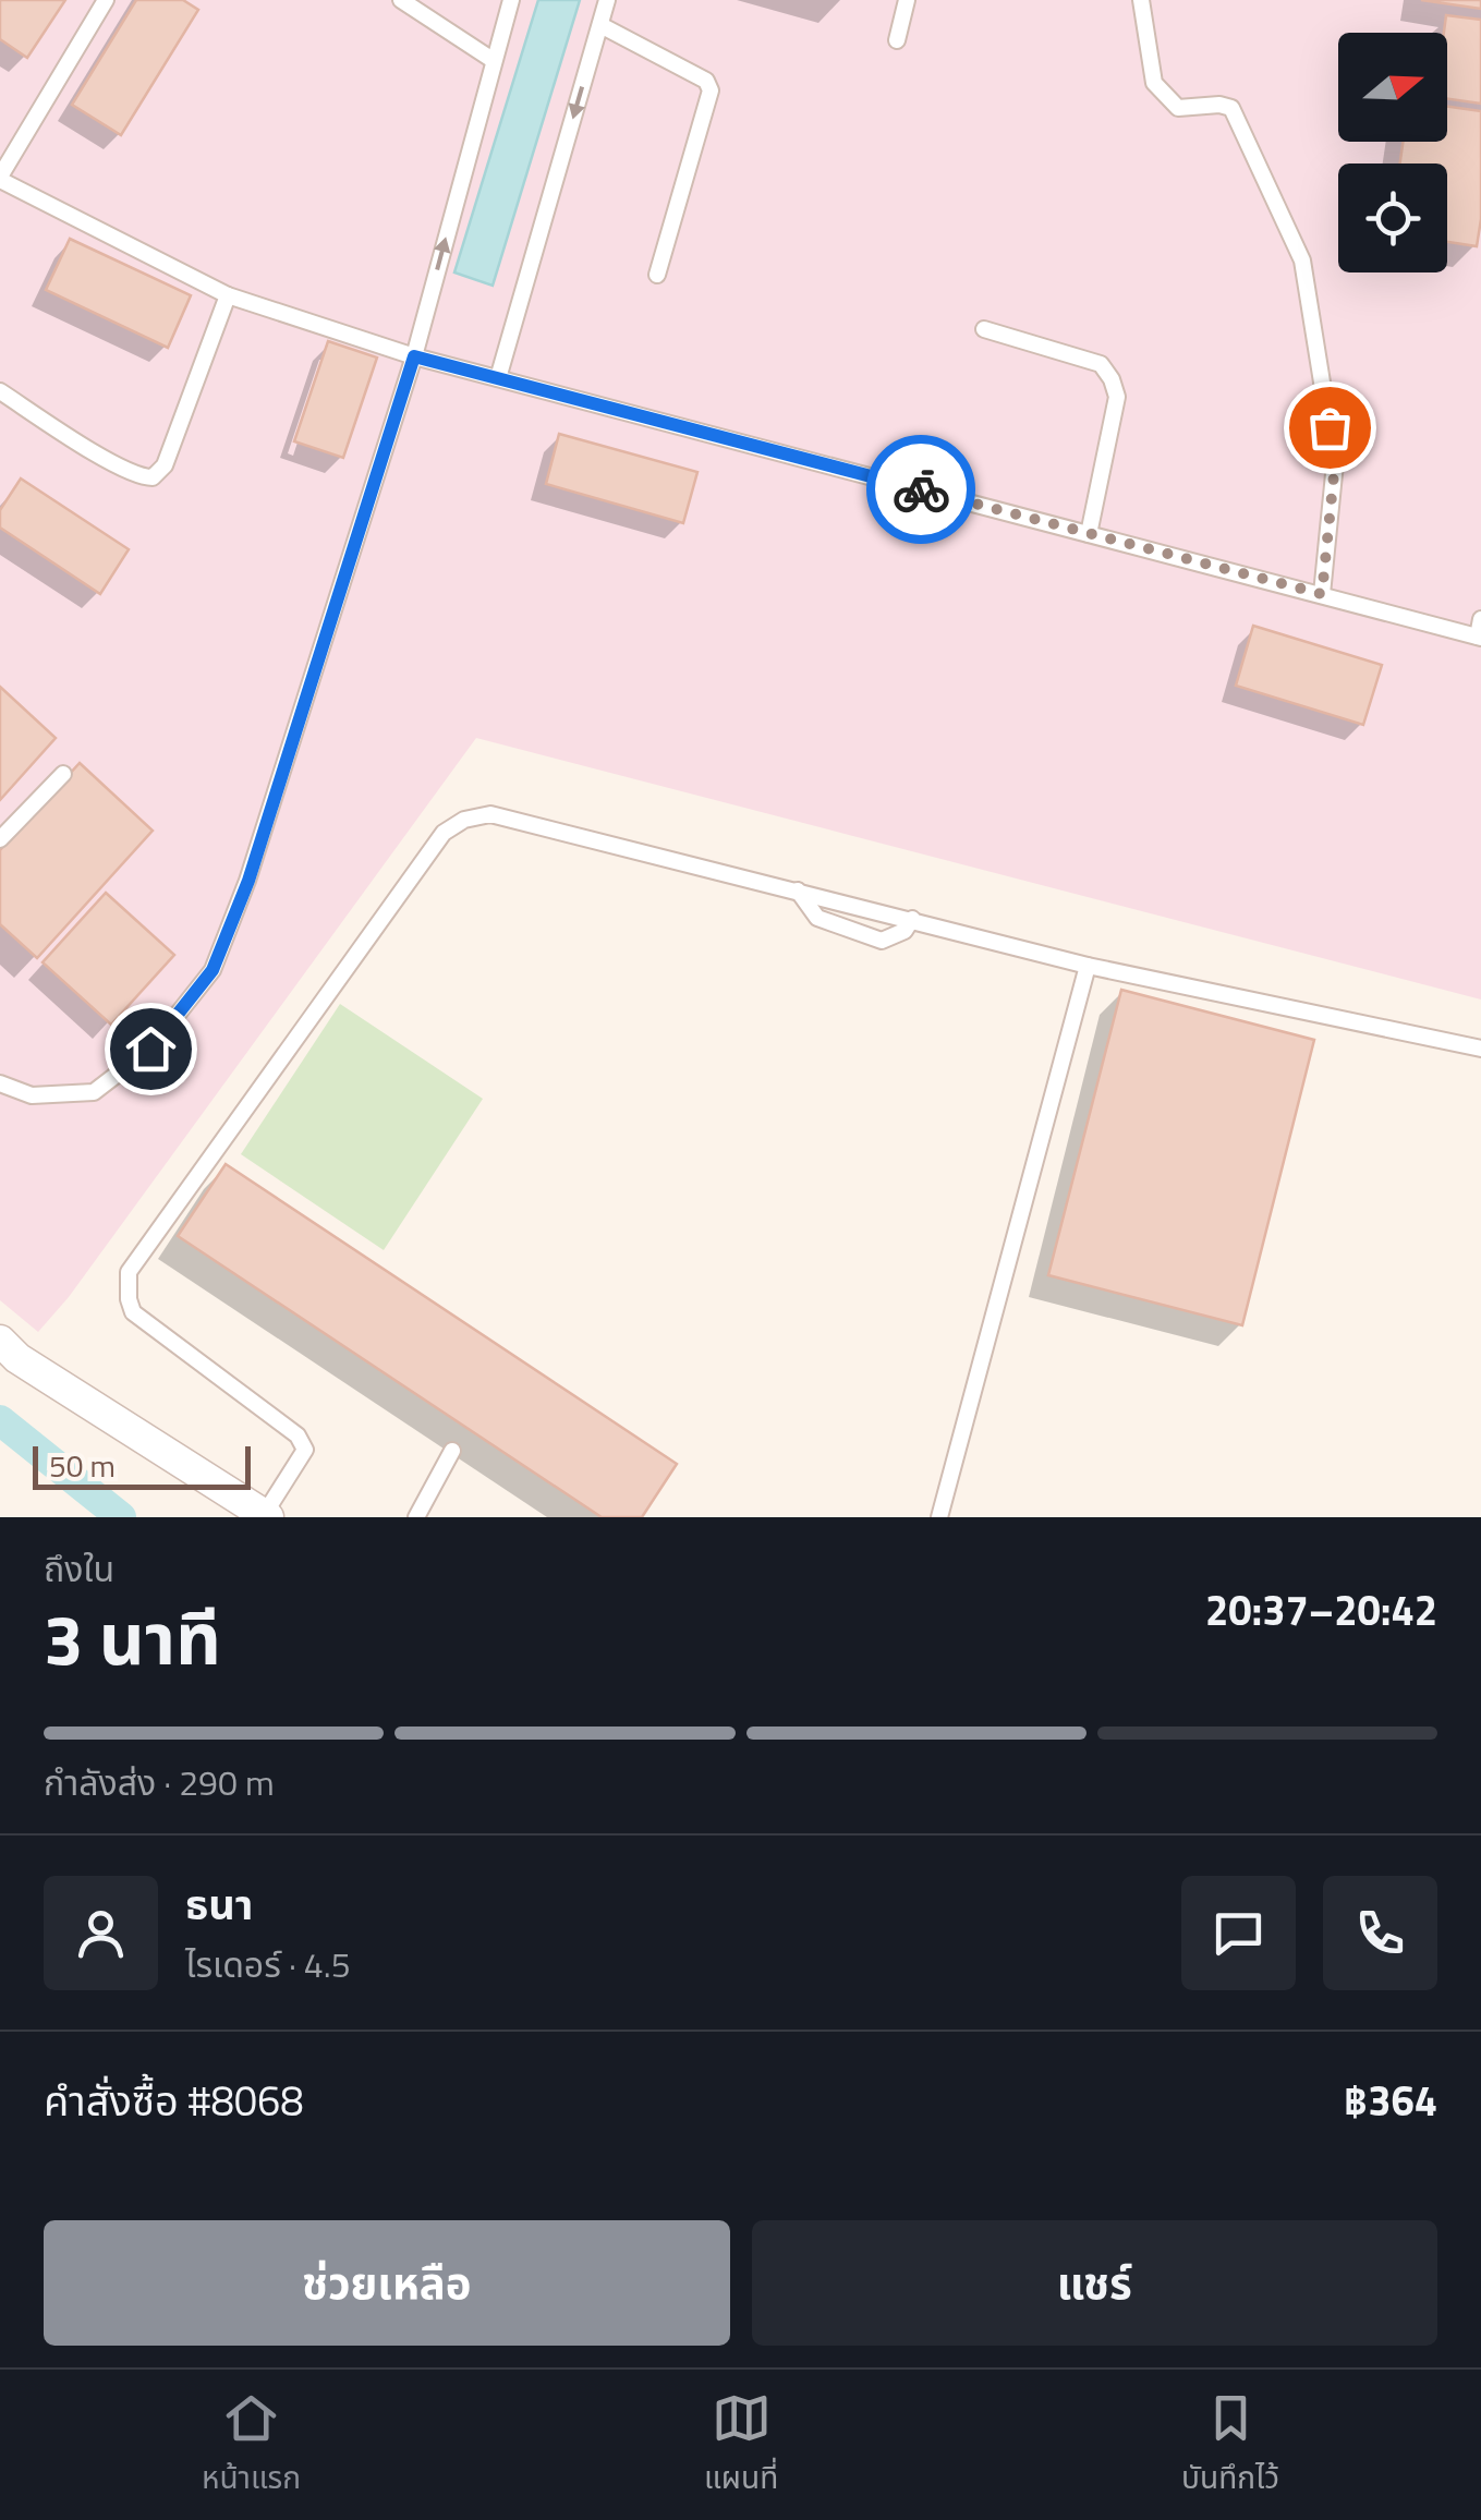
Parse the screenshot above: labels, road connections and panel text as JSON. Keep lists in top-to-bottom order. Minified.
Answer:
{"scale_bar":"50 m","north":"right","page":{"scale":"50 m","heading":["3 นาที","ถึงใน","20:37–20:42"],"panel":["ธนา","ไรเดอร์ · 4.5","คำสั่งซื้อ #8068","฿364"],"bar":"กำลังส่ง · 290 m","buttons":["ช่วยเหลือ","แชร์"],"tabs":["หน้าแรก","แผนที่","บันทึกไว้"]}}
